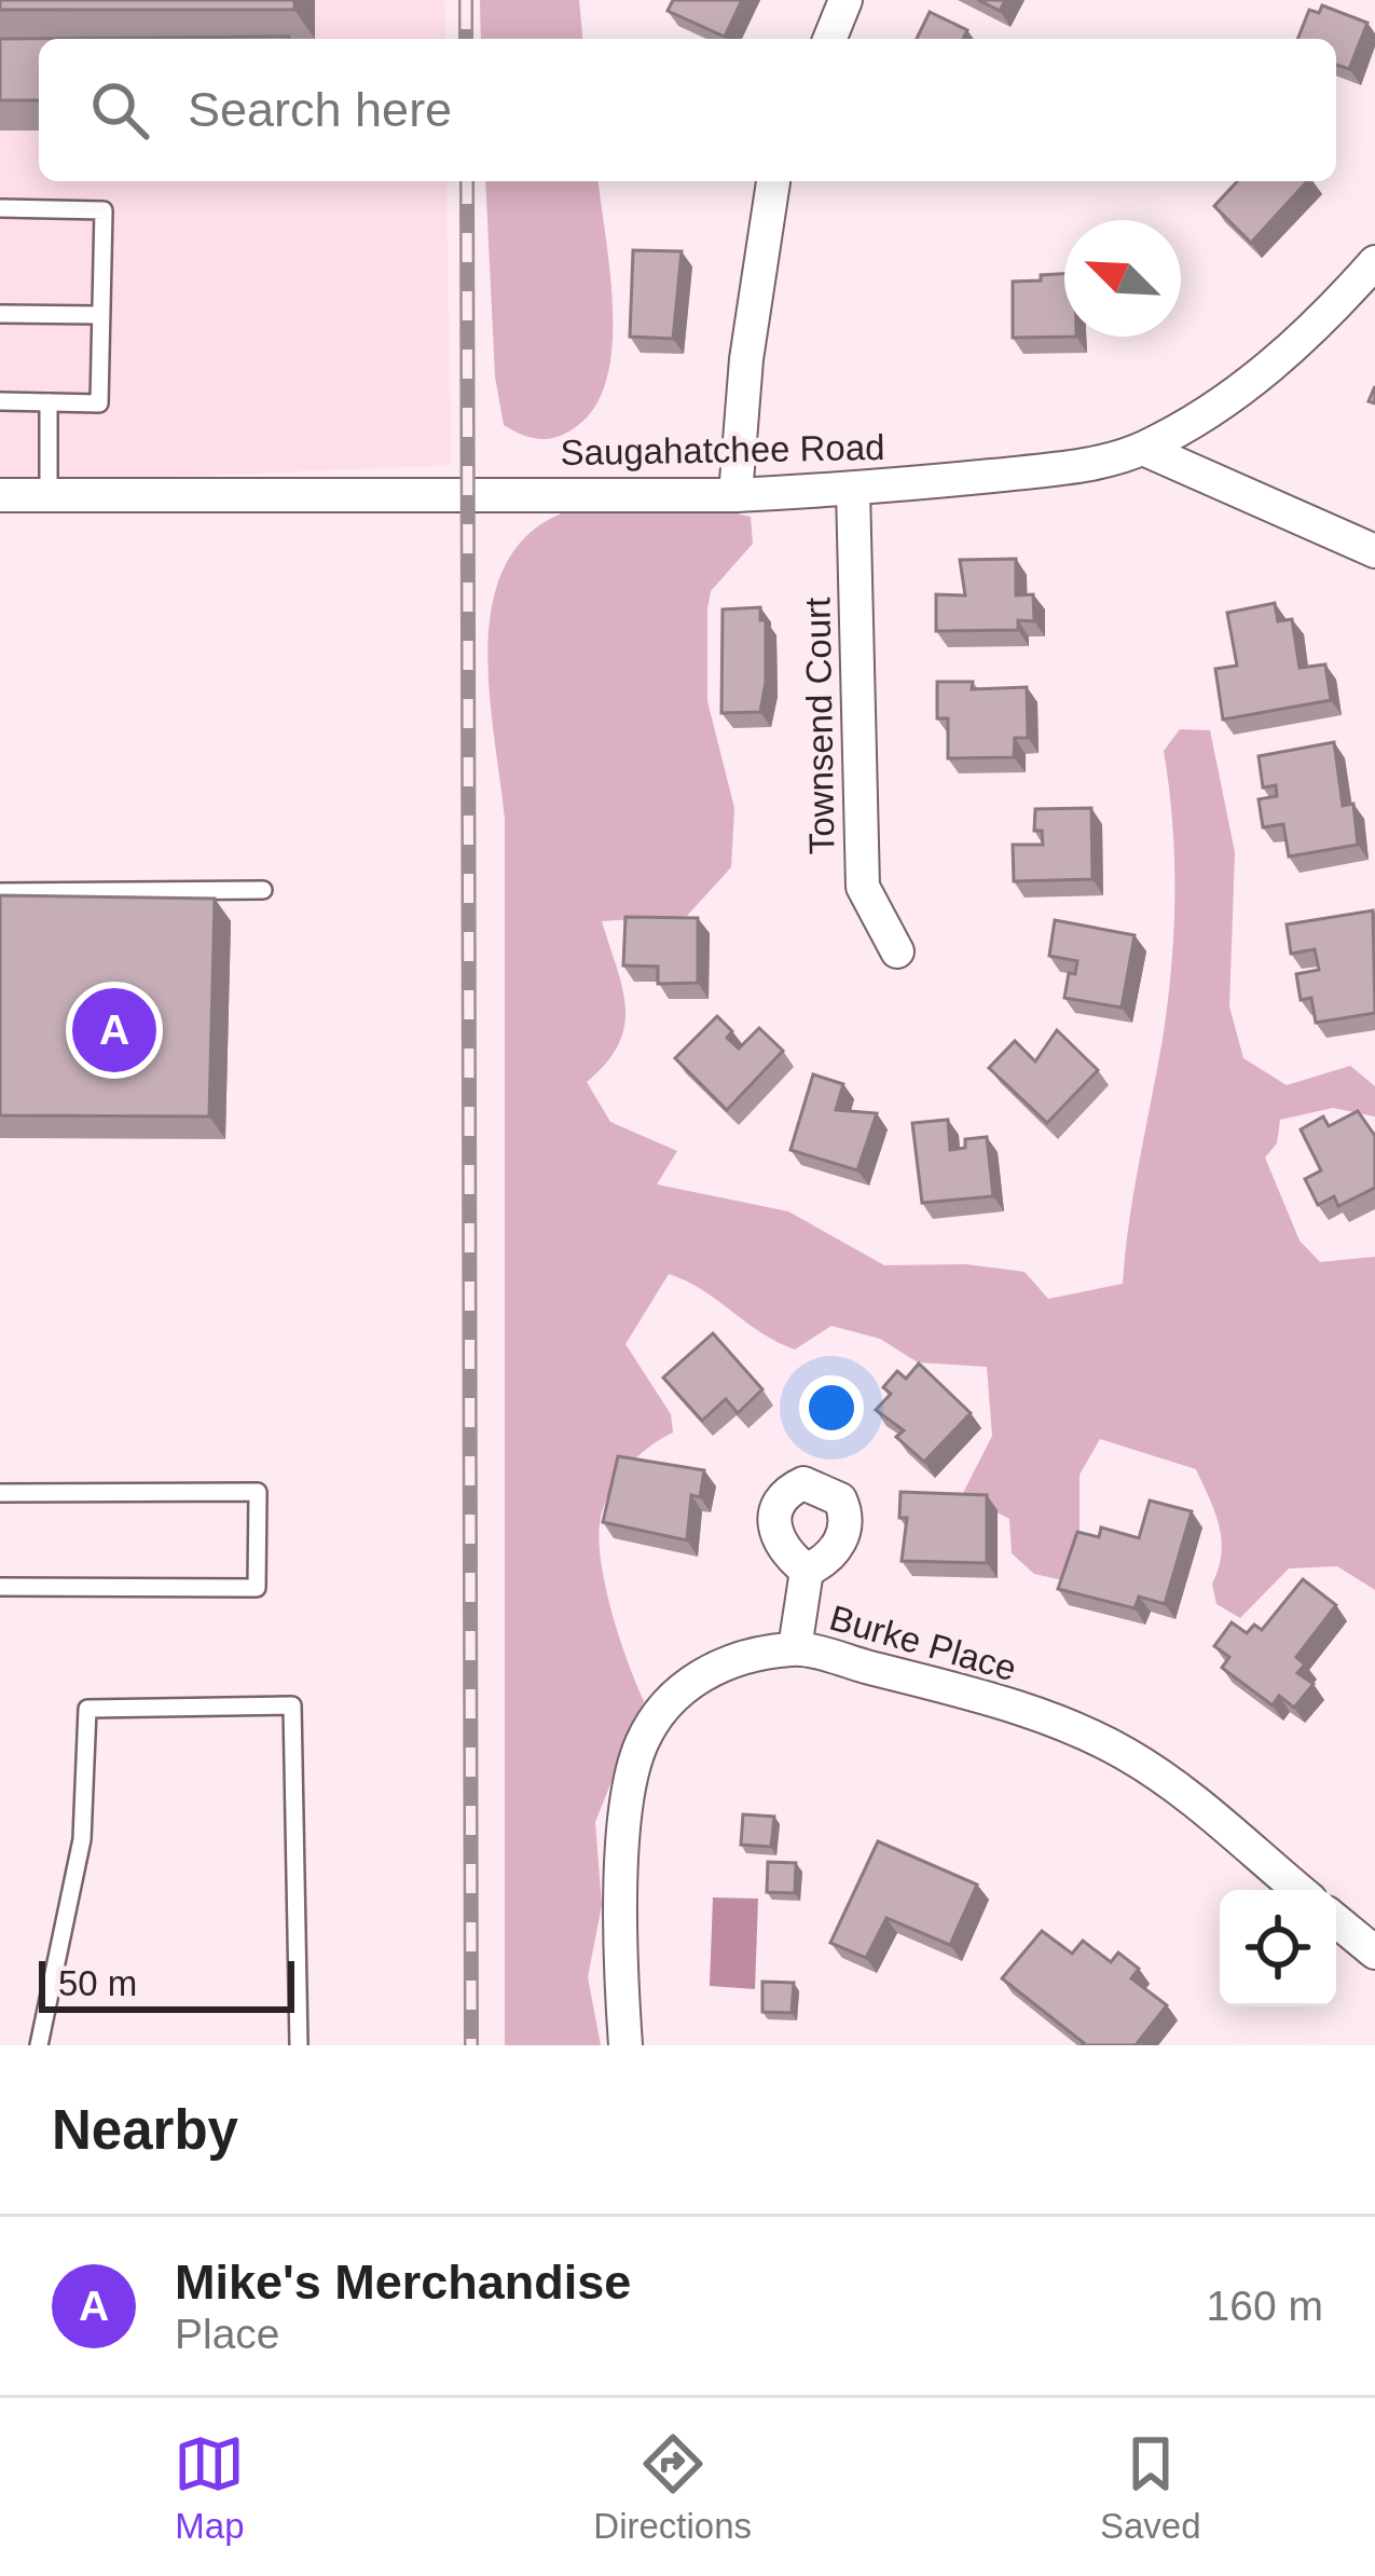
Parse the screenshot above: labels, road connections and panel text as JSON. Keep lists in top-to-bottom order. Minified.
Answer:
{"streets":{"street":["Saugahatchee Road","Townsend Court","Burke Place"]},"crossings":[["Saugahatchee Road","Townsend Court"]],"scale_bar":"50 m","north":"top left","page":{"search":"Search here","pins":"A","scale":"50 m","heading":"Nearby","list":[{"mark":"A","name":"Mike's Merchandise","note":"Place","value":"160 m"}],"nav":["Map","Directions","Saved"]}}
